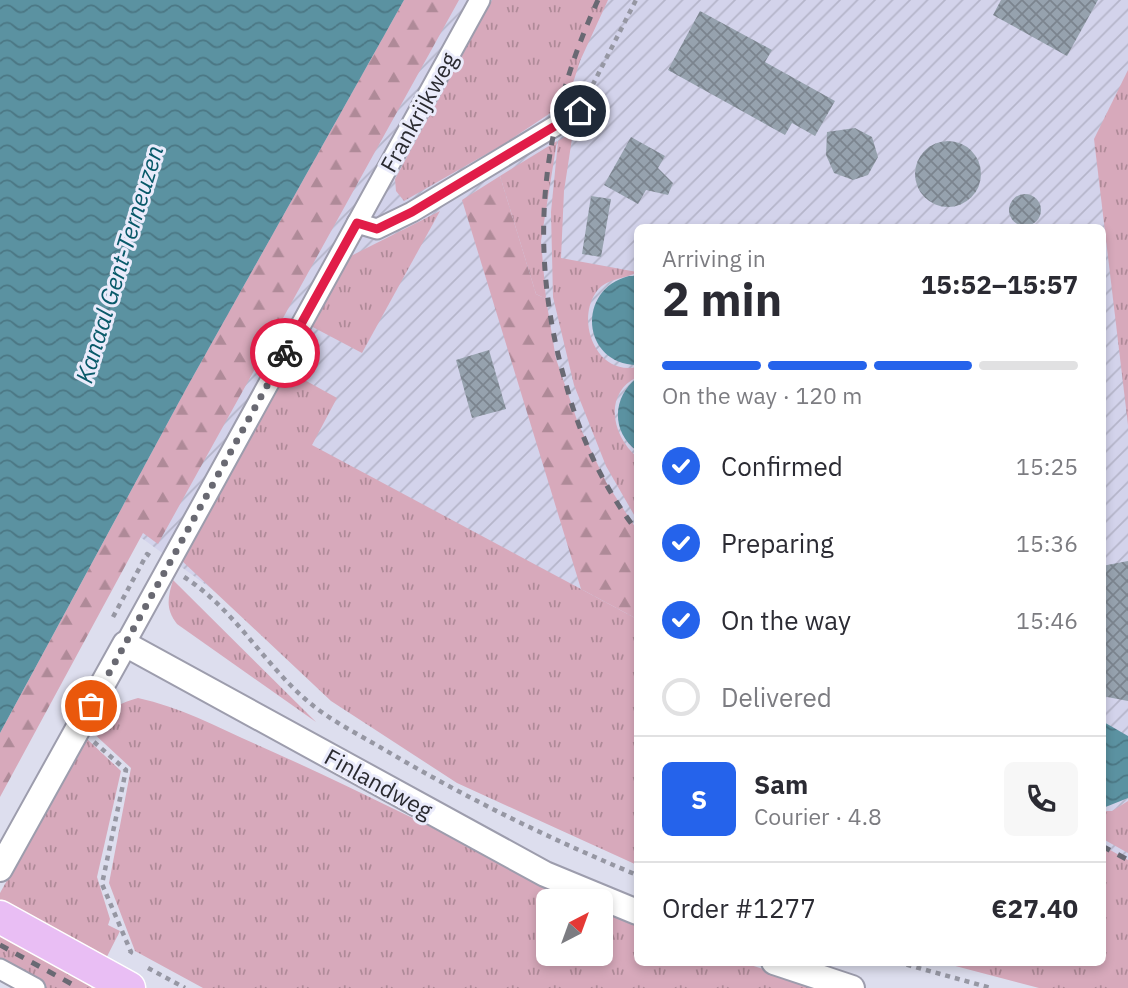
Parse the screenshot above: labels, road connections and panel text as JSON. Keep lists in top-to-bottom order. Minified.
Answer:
{"streets":{"street":["Frankrijkweg","Finlandweg"]},"crossings":[["Frankrijkweg","Finlandweg"]],"water":["Kanaal Gent-Terneuzen"],"north":"top right","page":{"heading":["2 min","Arriving in","15:52–15:57"],"panel":["Sam","Courier · 4.8","Order #1277","€27.40"],"bar":"On the way · 120 m","list":[["Confirmed","15:25"],["Preparing","15:36"],["On the way","15:46"],"Delivered"],"round":"S"}}
